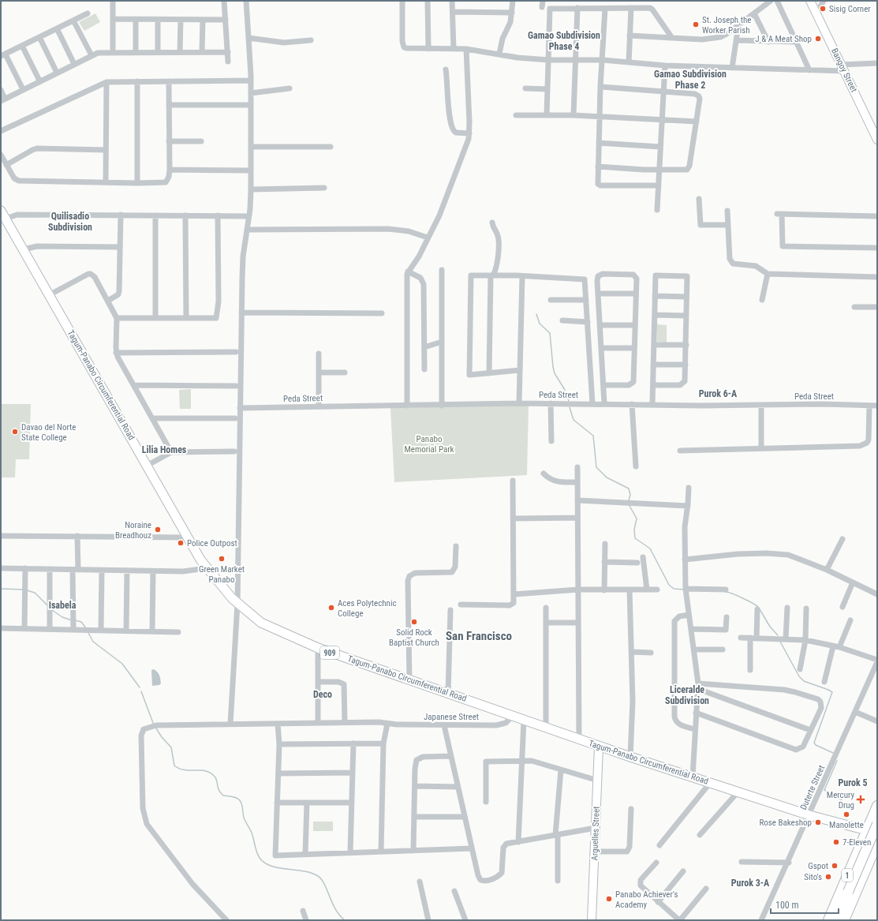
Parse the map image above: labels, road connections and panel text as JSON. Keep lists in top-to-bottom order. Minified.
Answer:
{"streets":{"highway":["1"],"main road":["Tagum-Panabo Circumferential Road","909"],"street":["Bangoy Street","Peda Street","Japanese Street","Duterte Street","Arguelles Street"]},"crossings":[["Tagum-Panabo Circumferential Road","Japanese Street"],["Tagum-Panabo Circumferential Road","Duterte Street"],["Tagum-Panabo Circumferential Road","Arguelles Street"],["Tagum-Panabo Circumferential Road","1"]],"districts":["Gamao Subdivision Phase 4","Gamao Subdivision Phase 2","Quilisadio Subdivision","Purok 6-A","Lilia Homes","Isabela","San Francisco","Liceralde Subdivision","Deco","Purok 5","Purok 3-A"],"parks":["Panabo Memorial Park"],"places":{"other":["Sisig Corner","St. Joseph the Worker Parish","J & A Meat Shop","Davao del Norte State College","Noraine Breadhouz","Police Outpost","Green Market Panabo","Aces Polytechnic College","Solid Rock Baptist Church","Manolette","Rose Bakeshop","7-Eleven","Gspot","Sito's","Panabo Achiever's Academy"],"health":["Mercury Drug"]},"scale_bar":"100 m"}
